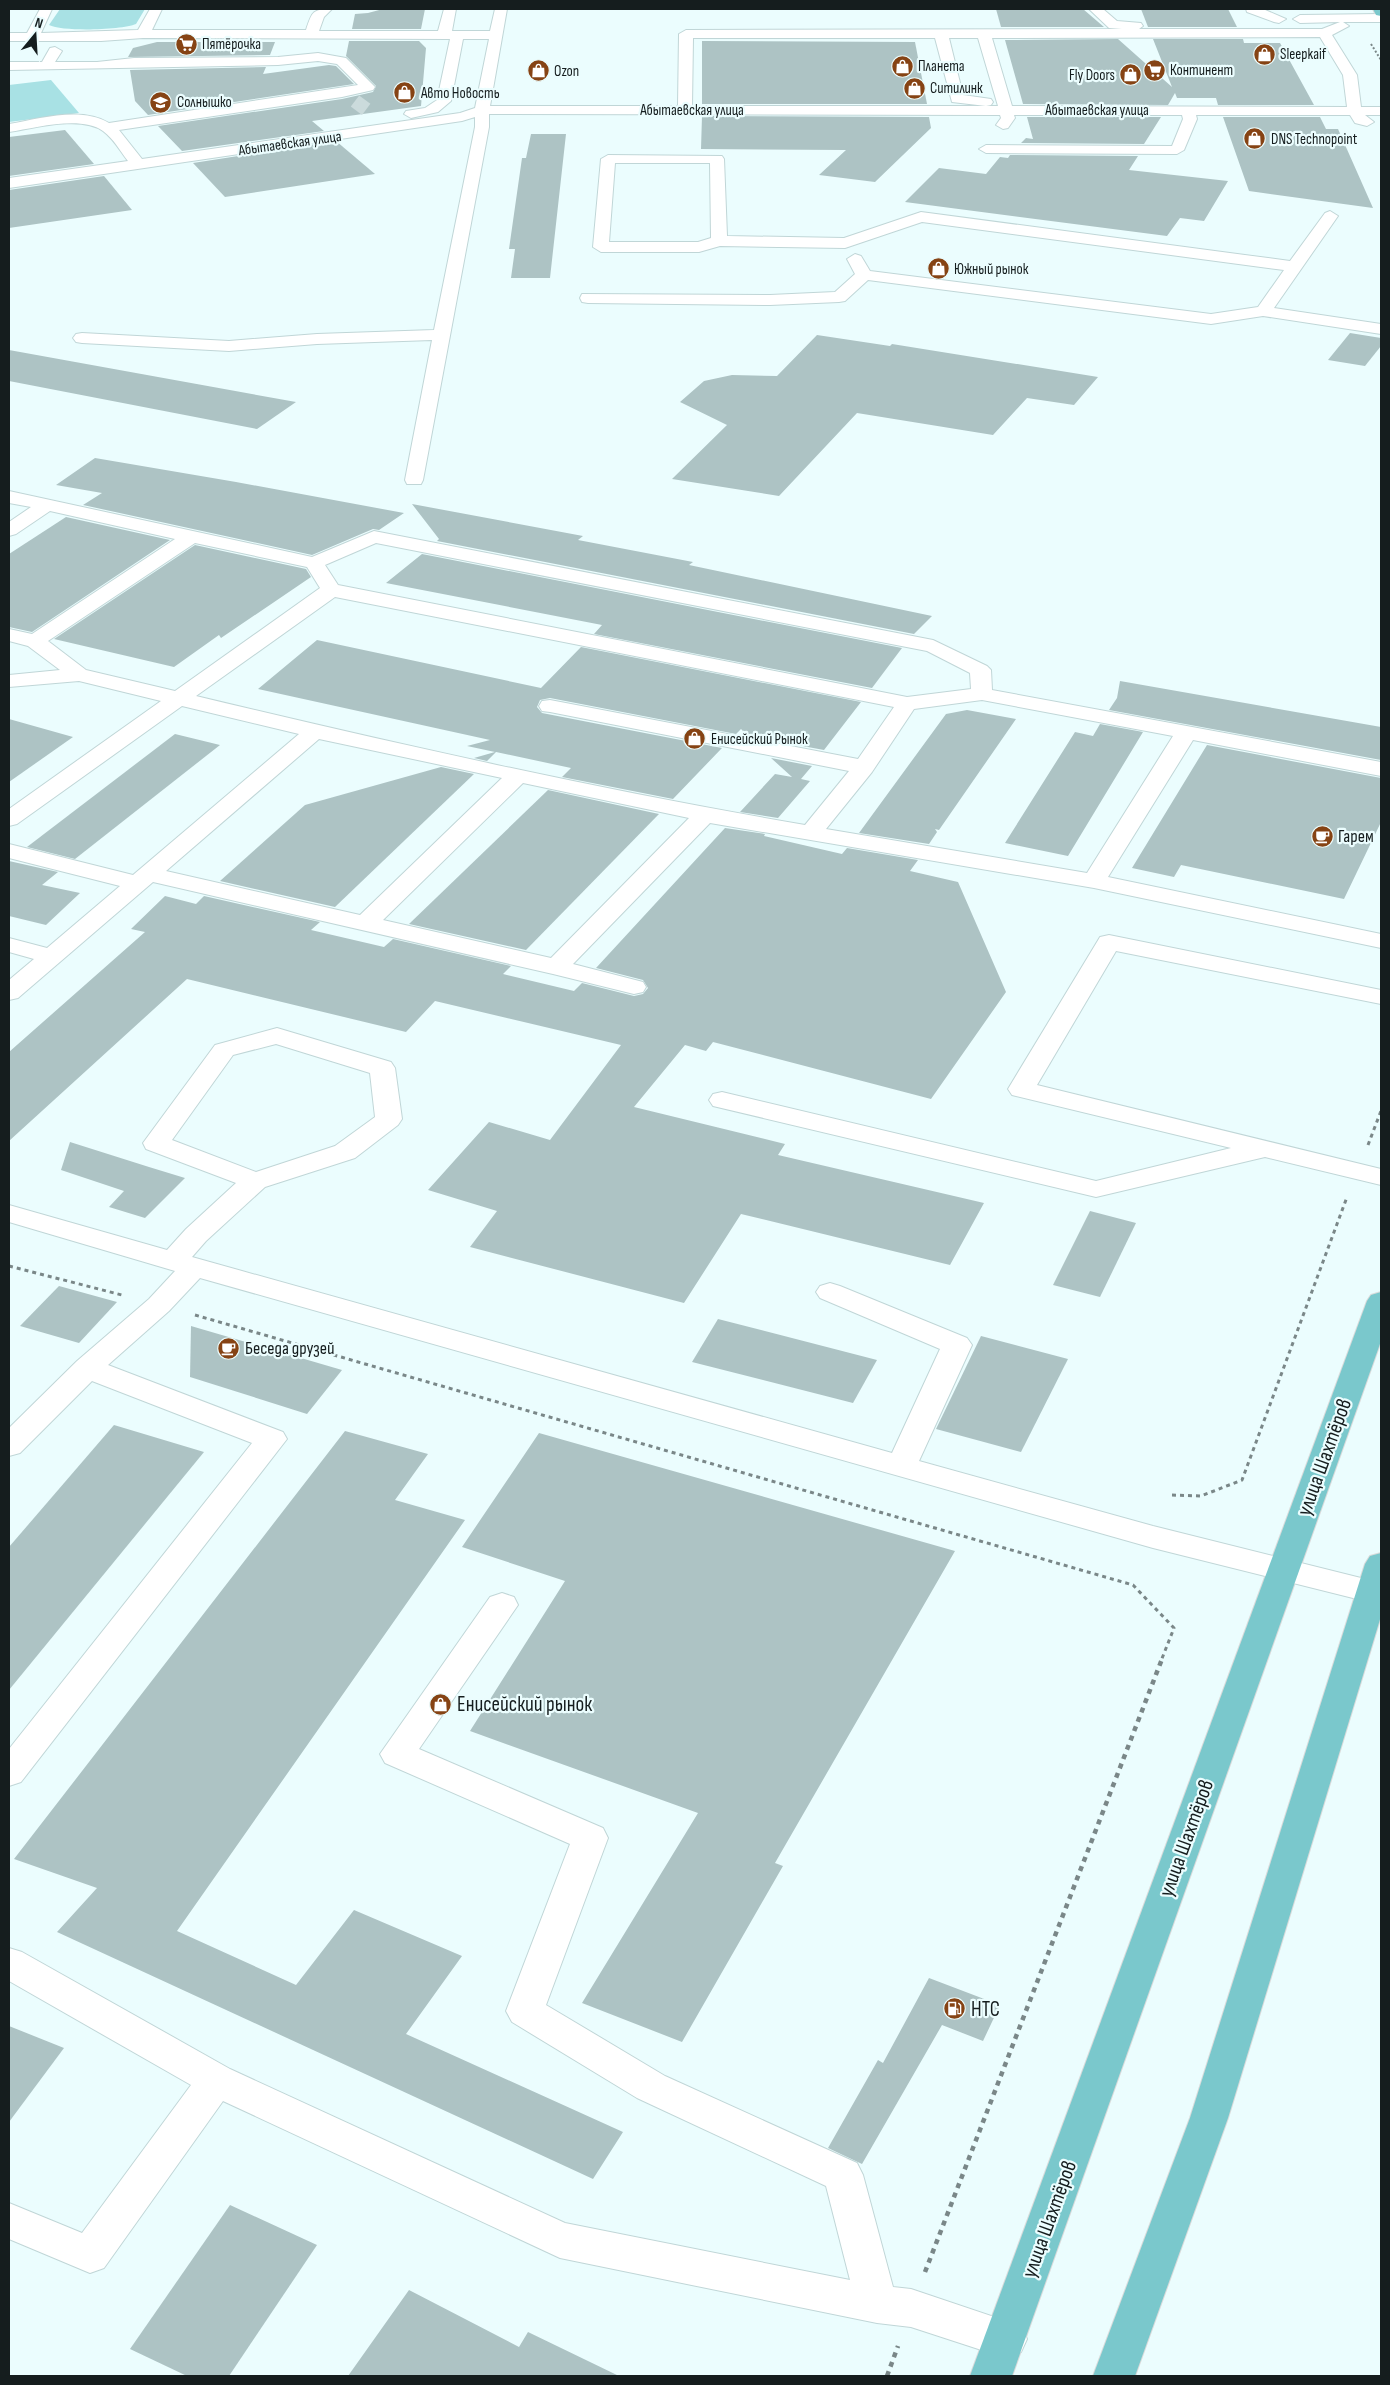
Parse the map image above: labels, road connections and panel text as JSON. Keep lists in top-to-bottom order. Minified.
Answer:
{"streets":{"main road":["улица Шахтёров"],"street":["Абытаевская улица"]},"places":{"supermarket":["Пятёрочка","Континент"],"shop":["Sleepkaif","Планета","Ozon","Fly Doors","Ситилинк","Авто Новость","DNS Technopoint","Южный рынок","Енисейский Рынок","Енисейский рынок"],"school or university":["Солнышко"],"cafe":["Гарем","Беседа друзей"],"fuel station":["НТС"]},"north":"top"}
